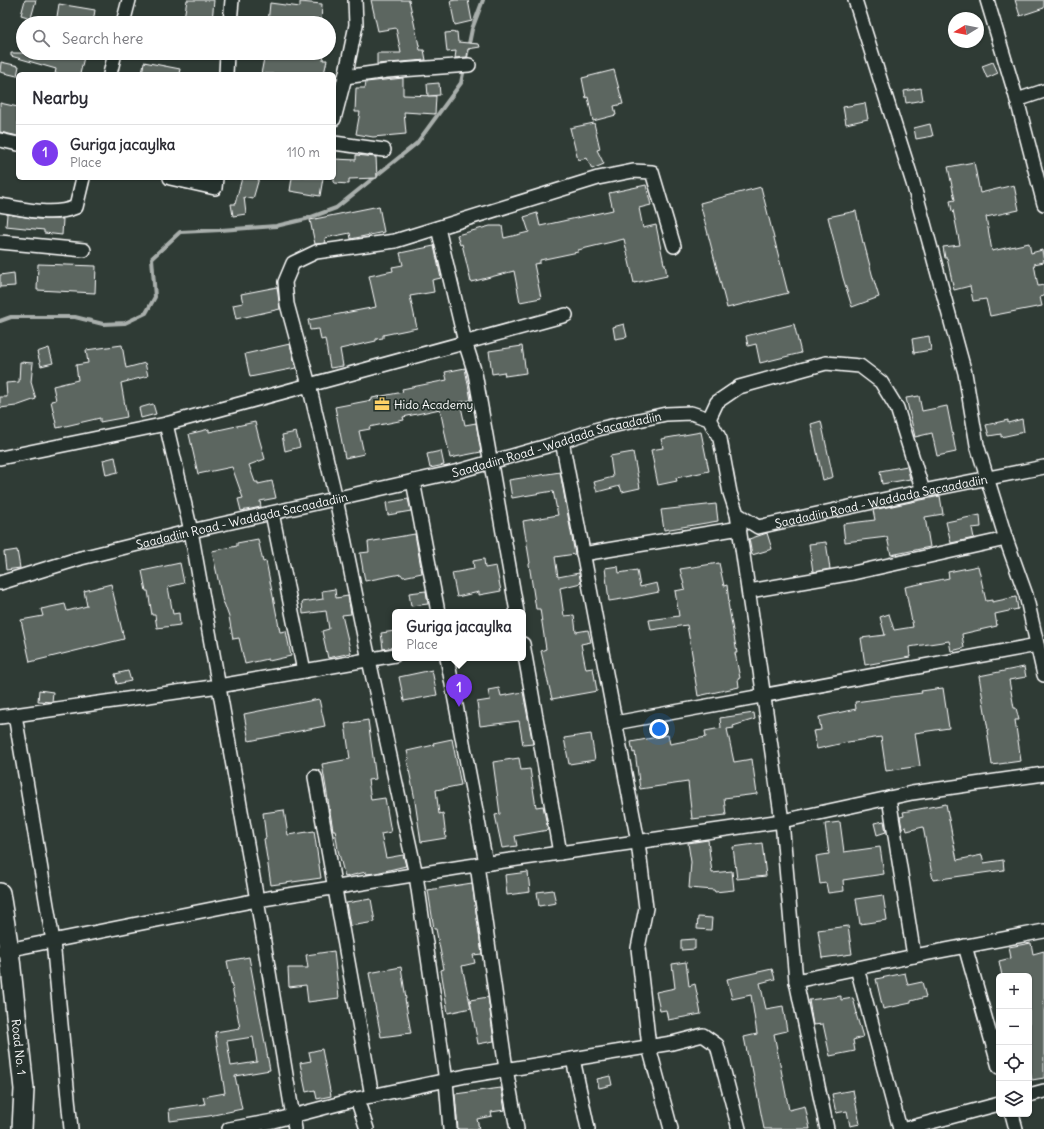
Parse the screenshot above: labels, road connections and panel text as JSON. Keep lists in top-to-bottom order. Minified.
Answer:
{"streets":{"highway":["Road No. 1"],"street":["Saadadiin Road - Waddada Sacaadadiin"]},"places":{"office":["Hido Academy"]},"north":"left","page":{"search":"Search here","heading":"Nearby","list":[{"mark":"1","name":"Guriga jacaylka","note":"Place","value":"110 m"}],"popup":["Guriga jacaylka","Place"],"pins":"1","map_buttons":["+","−"]}}
